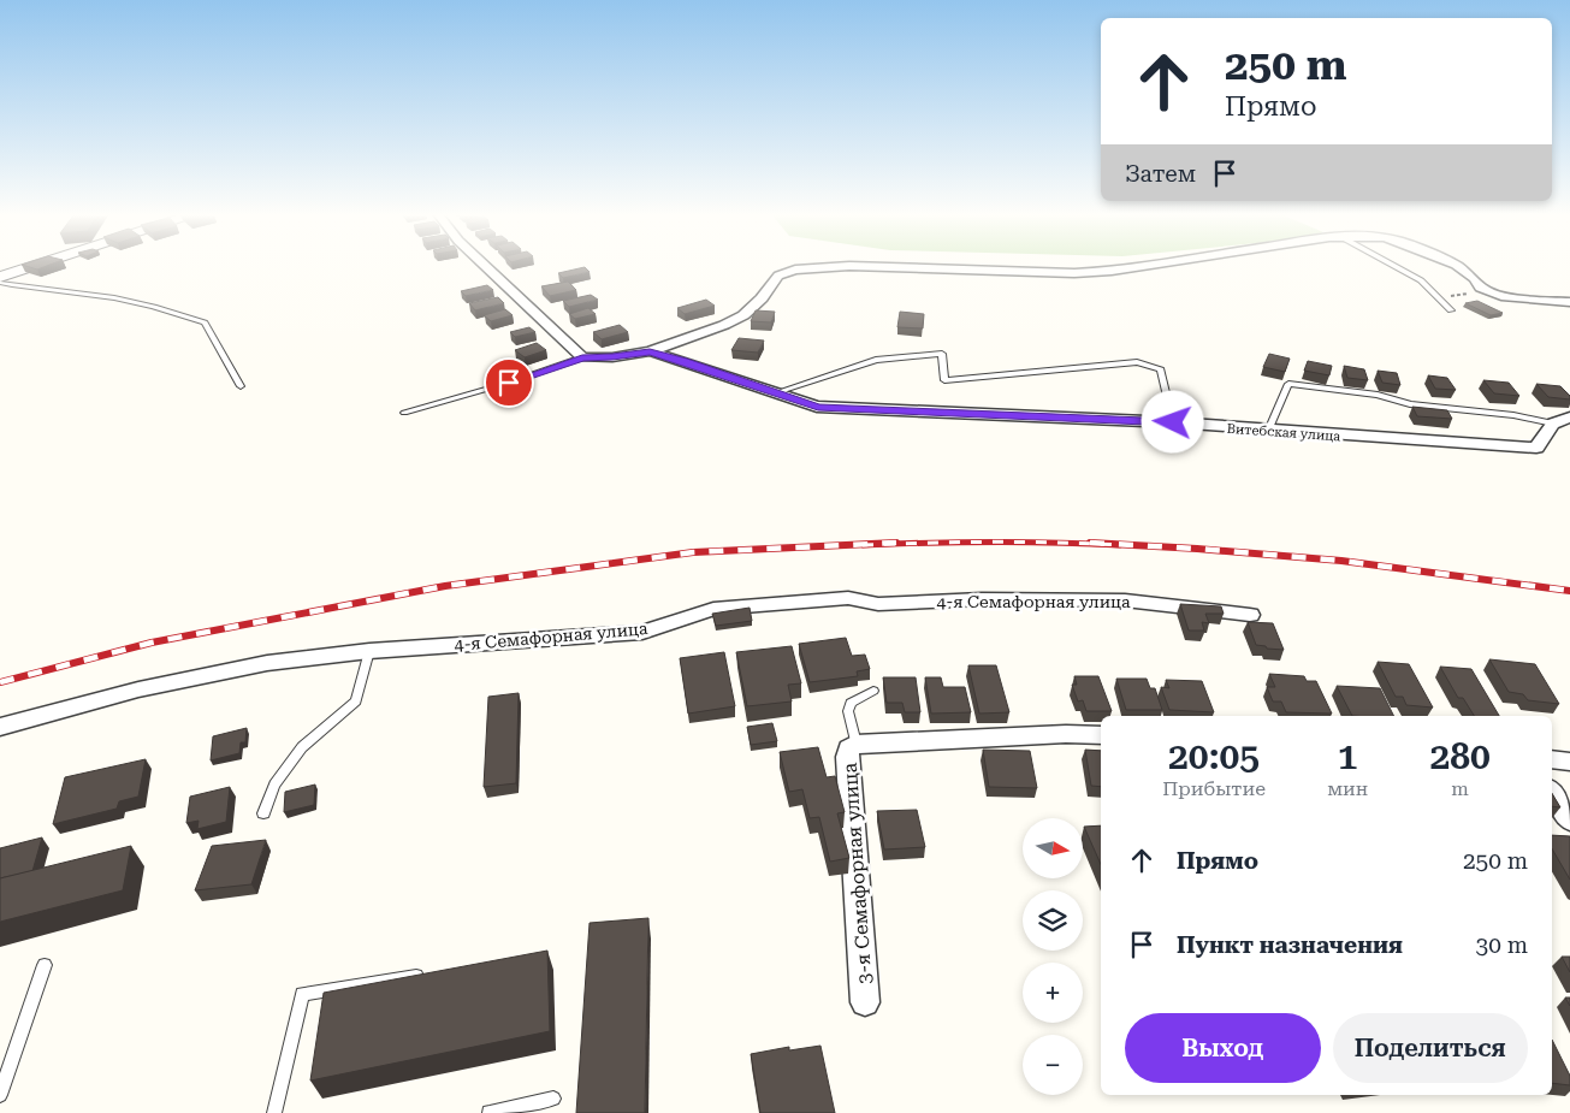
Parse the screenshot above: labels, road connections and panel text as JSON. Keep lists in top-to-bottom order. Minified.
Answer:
{"streets":{"street":["Витебская улица","4-я Семафорная улица","3-я Семафорная улица"]},"north":"right","page":{"turn":["250 m","Прямо"],"then":"Затем","eta":["20:05","Прибытие","1","мин","280","m"],"map_buttons":["+","−"],"list":[{"name":"Прямо","value":"250 m"},{"name":"Пункт назначения","value":"30 m"}],"buttons":["Выход","Поделиться"]}}
